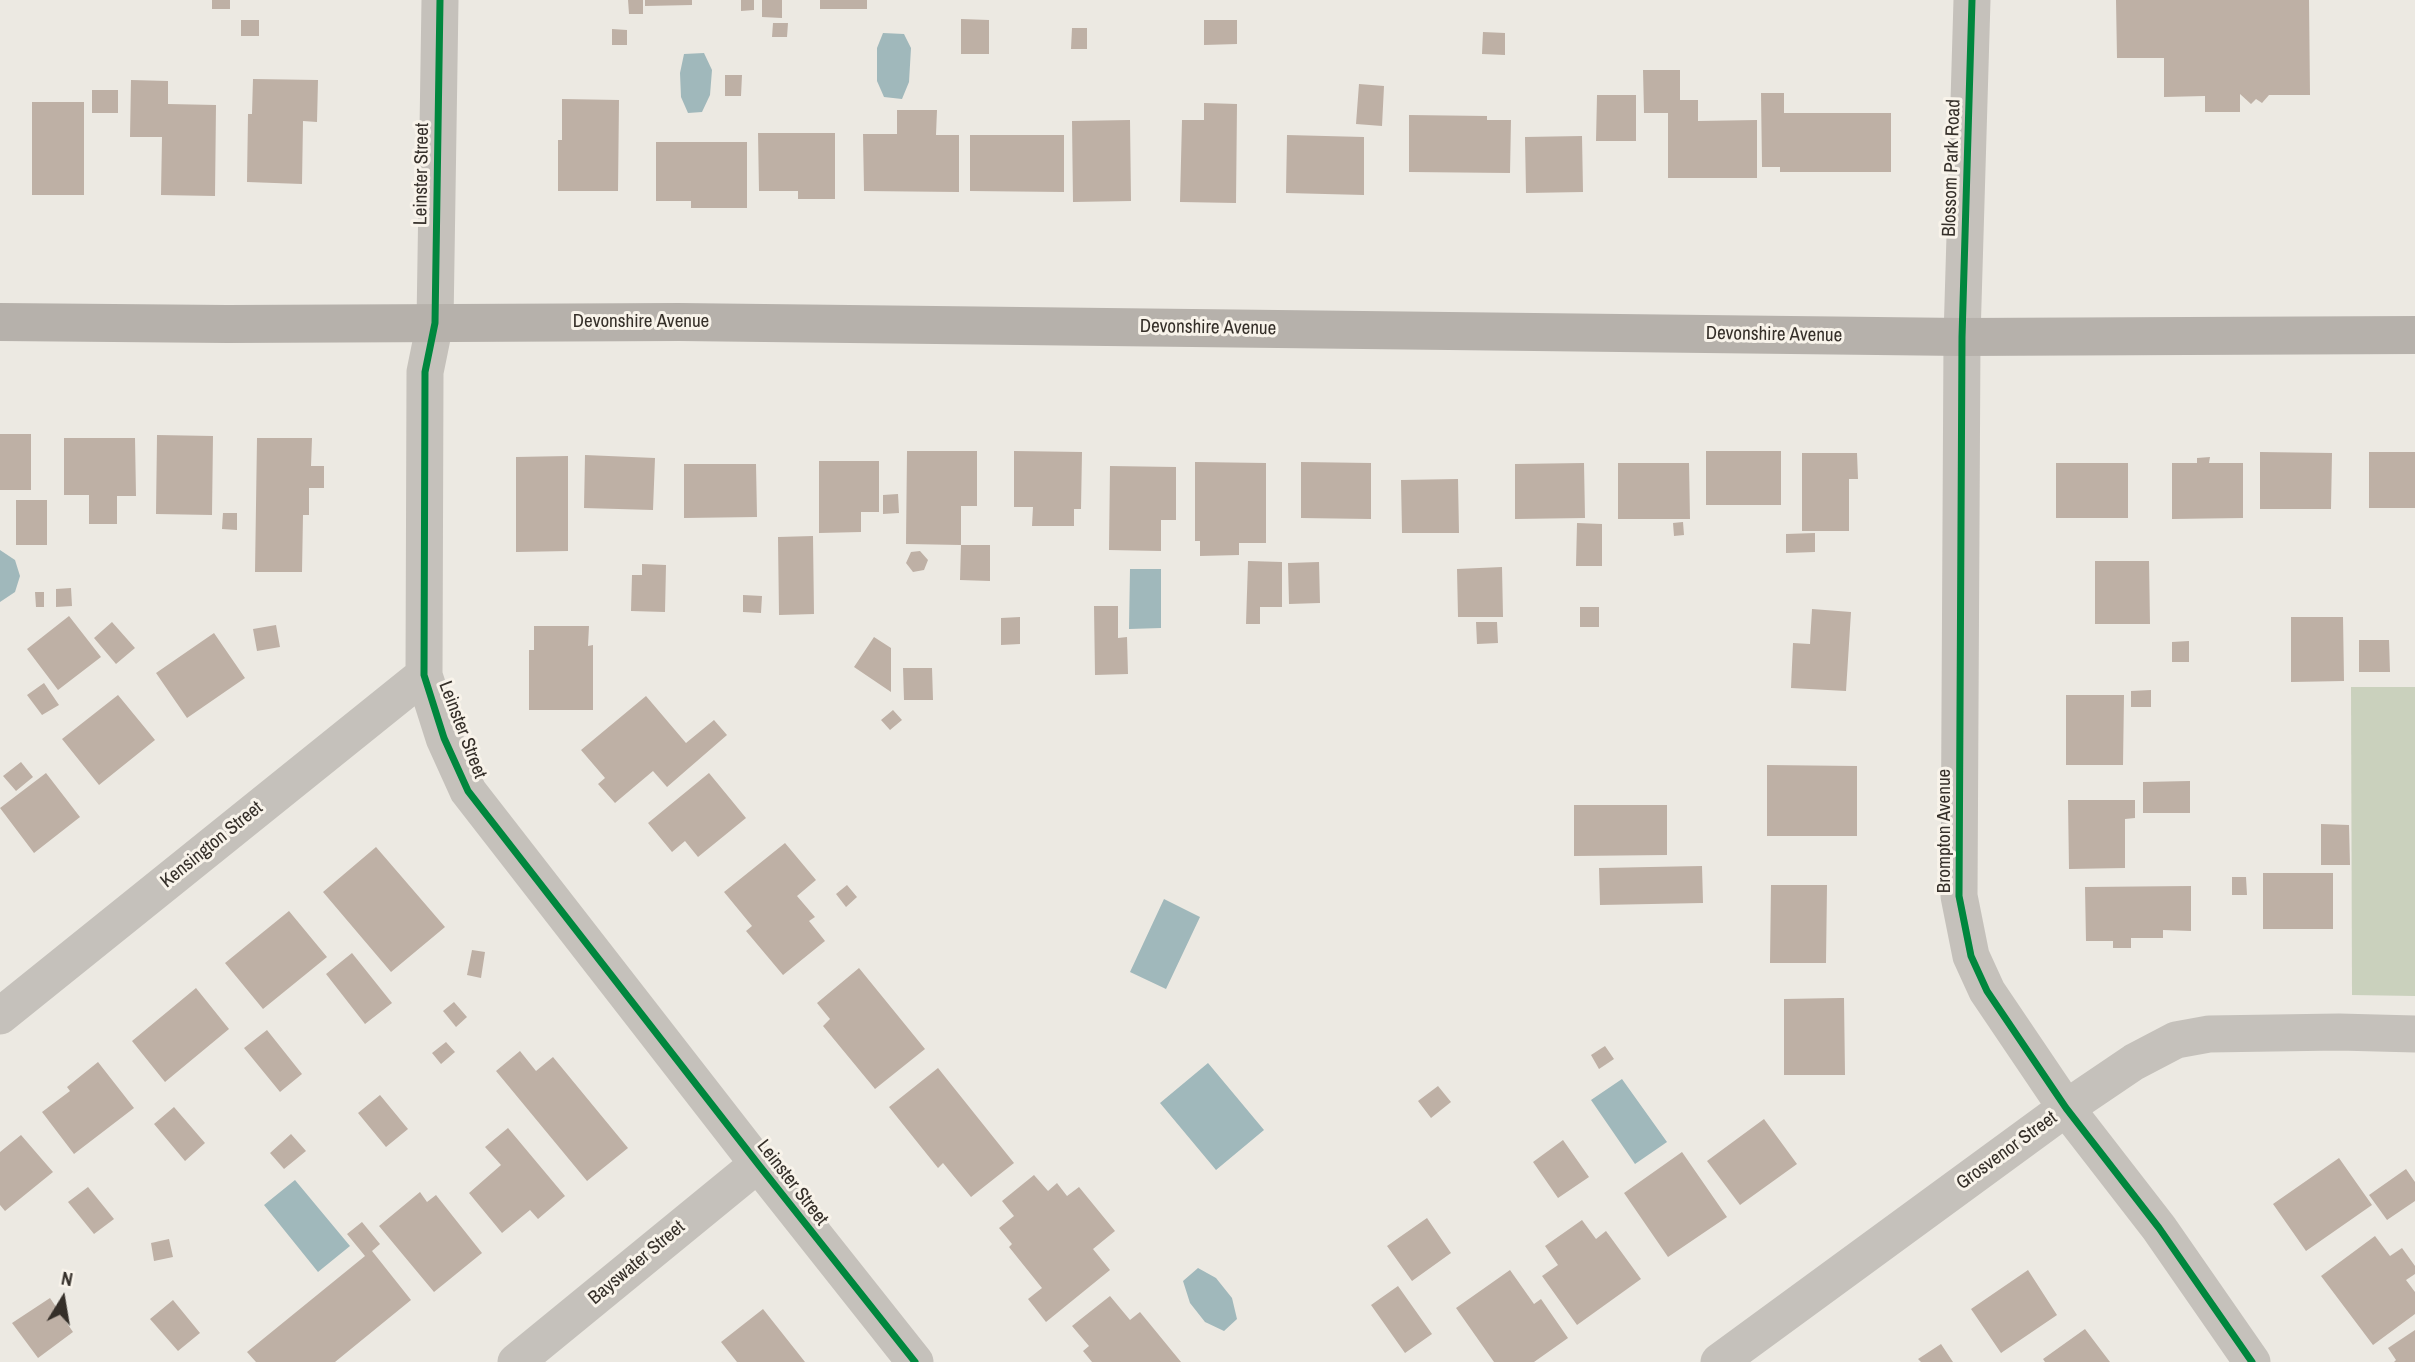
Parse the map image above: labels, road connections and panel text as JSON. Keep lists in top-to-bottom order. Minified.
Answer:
{"streets":{"main road":["Devonshire Avenue"],"street":["Blossom Park Road","Leinster Street","Brompton Avenue","Kensington Street","Grosvenor Street","Bayswater Street"]},"crossings":[["Blossom Park Road","Devonshire Avenue"],["Blossom Park Road","Brompton Avenue"],["Leinster Street","Devonshire Avenue"],["Leinster Street","Kensington Street"],["Leinster Street","Bayswater Street"],["Devonshire Avenue","Brompton Avenue"],["Brompton Avenue","Grosvenor Street"]],"north":"top"}
